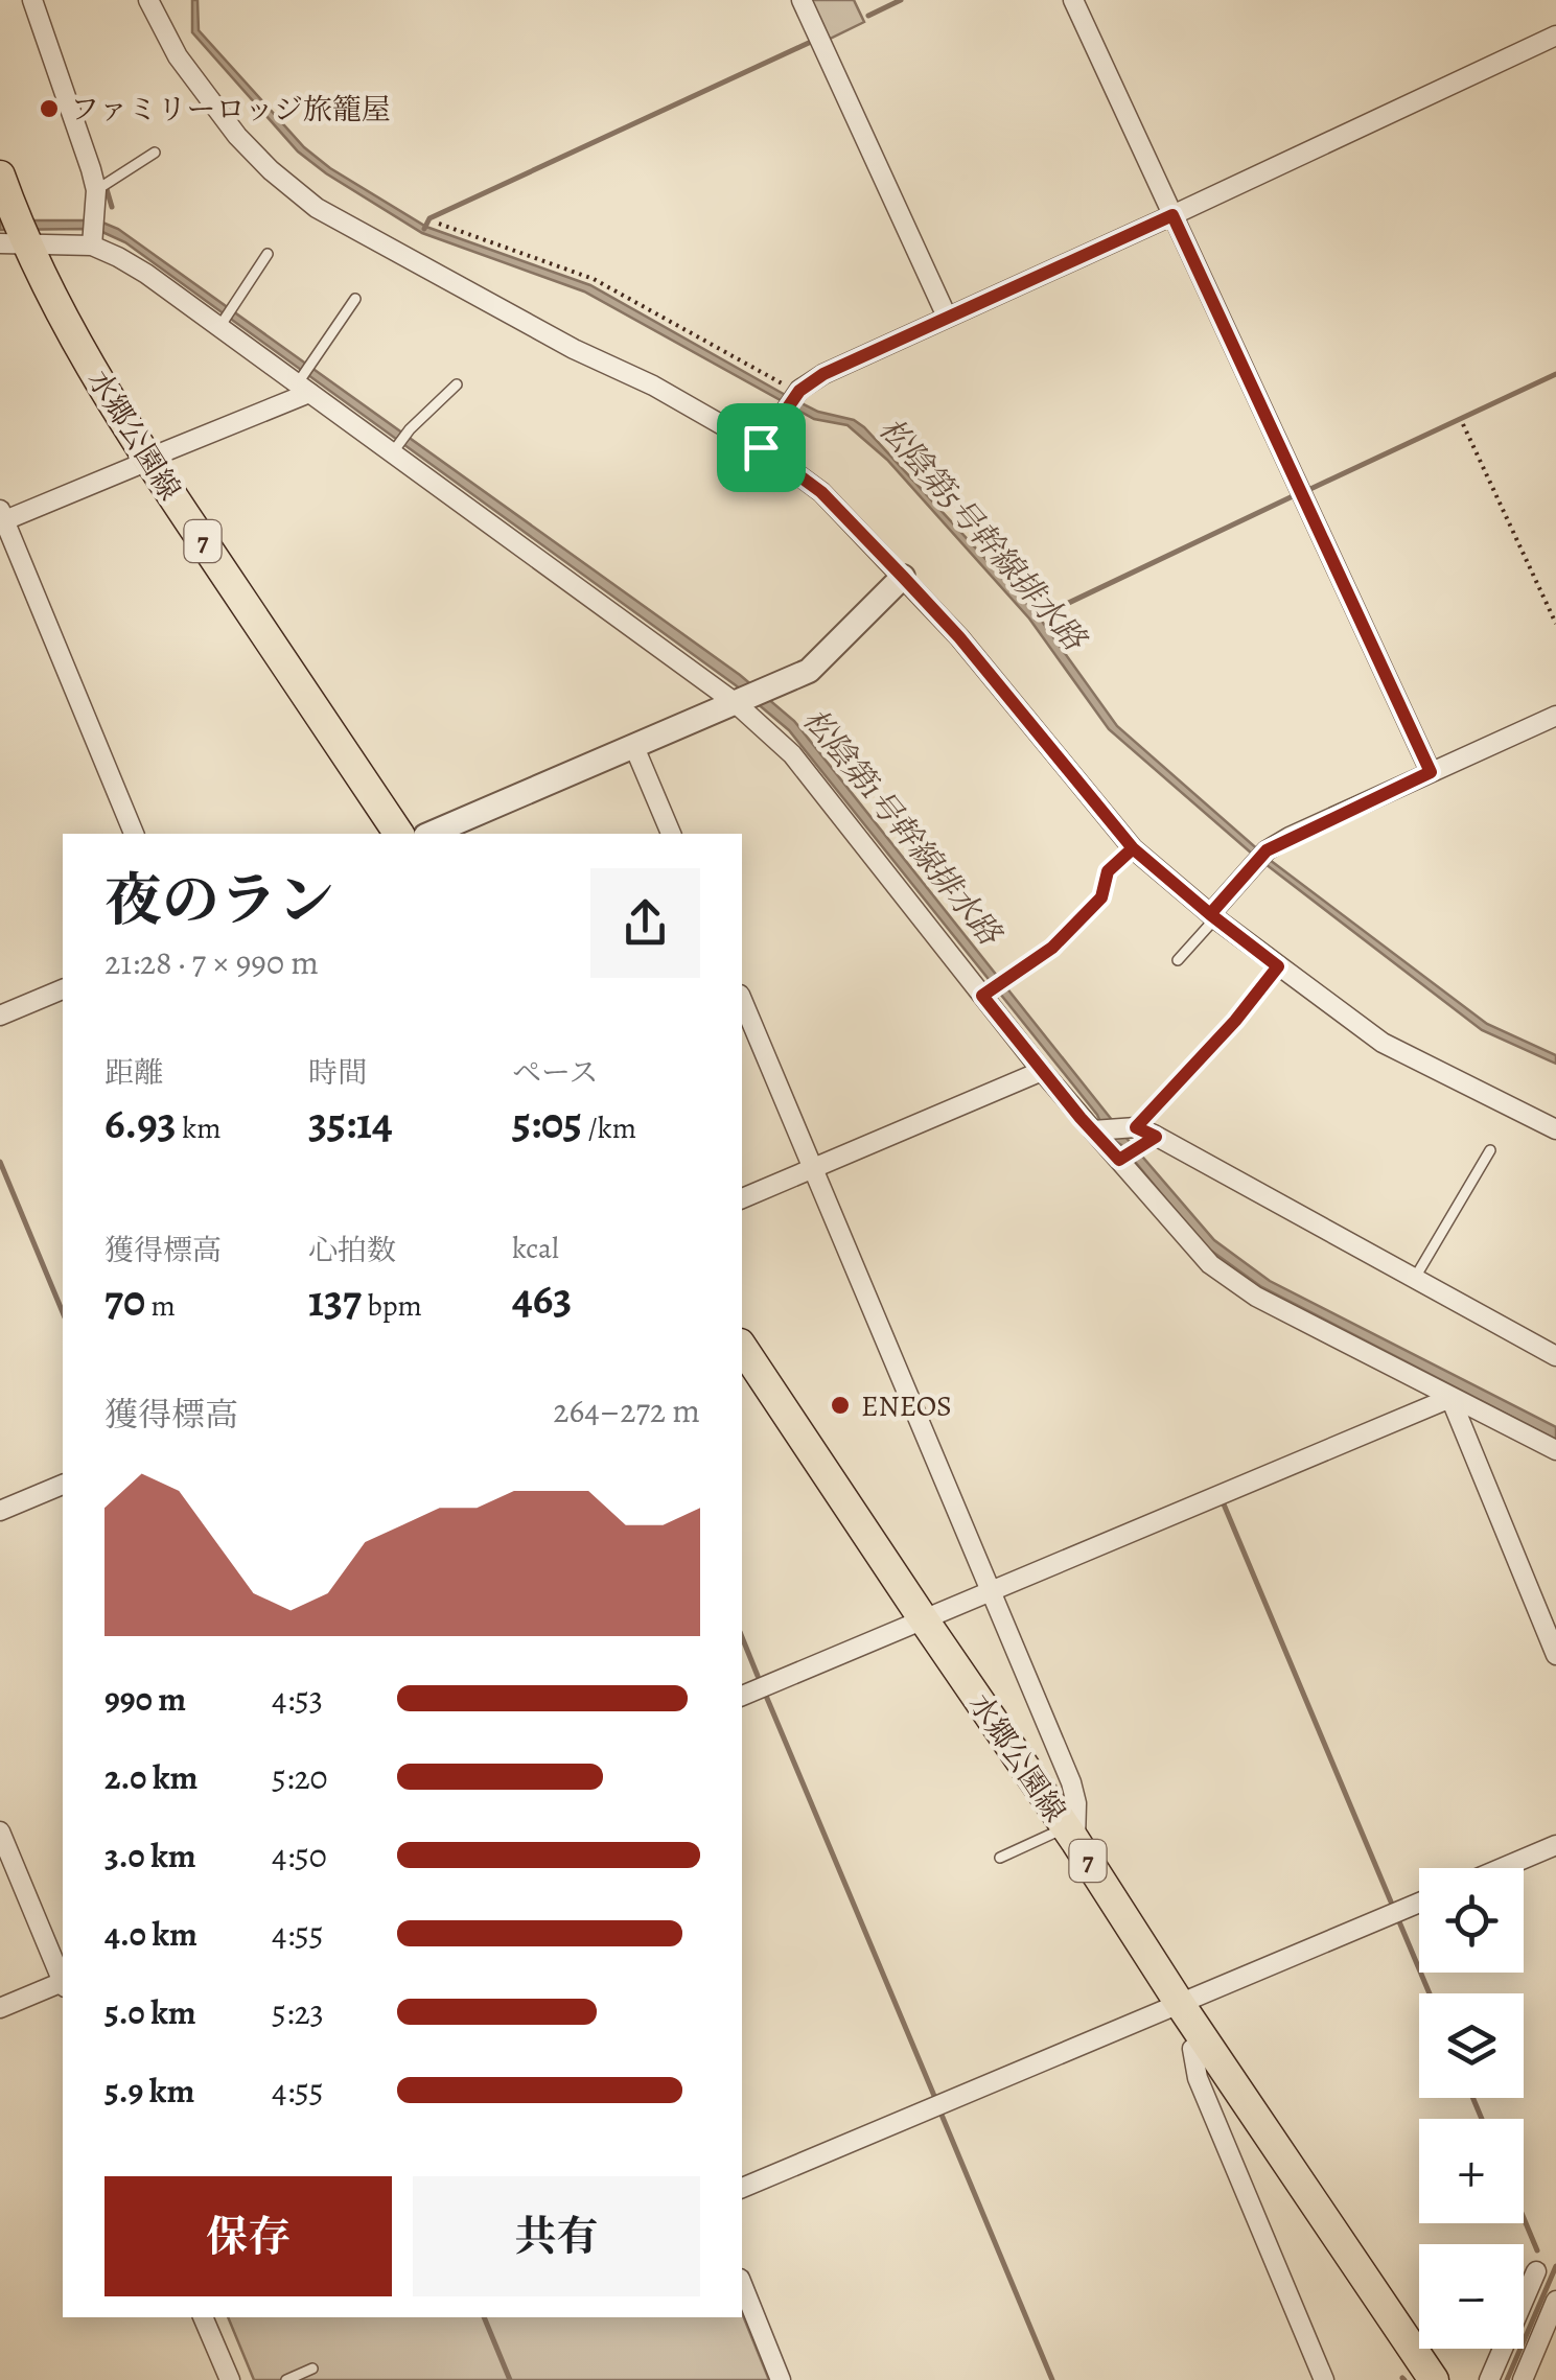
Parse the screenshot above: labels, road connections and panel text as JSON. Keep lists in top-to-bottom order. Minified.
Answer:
{"streets":{"main road":["水郷公園線","7"]},"water":["松陰第5号幹線排水路","松陰第1号幹線排水路"],"places":["ファミリーロッジ旅籠屋","ENEOS"],"page":{"heading":["夜のラン","21:28 · 7 × 990 m"],"stats":[["距離","6.93 km"],["時間","35:14"],["ペース","5:05 /km"],["獲得標高","70 m"],["心拍数","137 bpm"],["kcal","463"]],"chart":["獲得標高","264–272 m"],"list":[{"name":"990 m","note":"4:53"},{"name":"2.0 km","note":"5:20"},{"name":"3.0 km","note":"4:50"},{"name":"4.0 km","note":"4:55"},{"name":"5.0 km","note":"5:23"},{"name":"5.9 km","note":"4:55"}],"map_buttons":["+","−"],"buttons":["保存","共有"]}}
